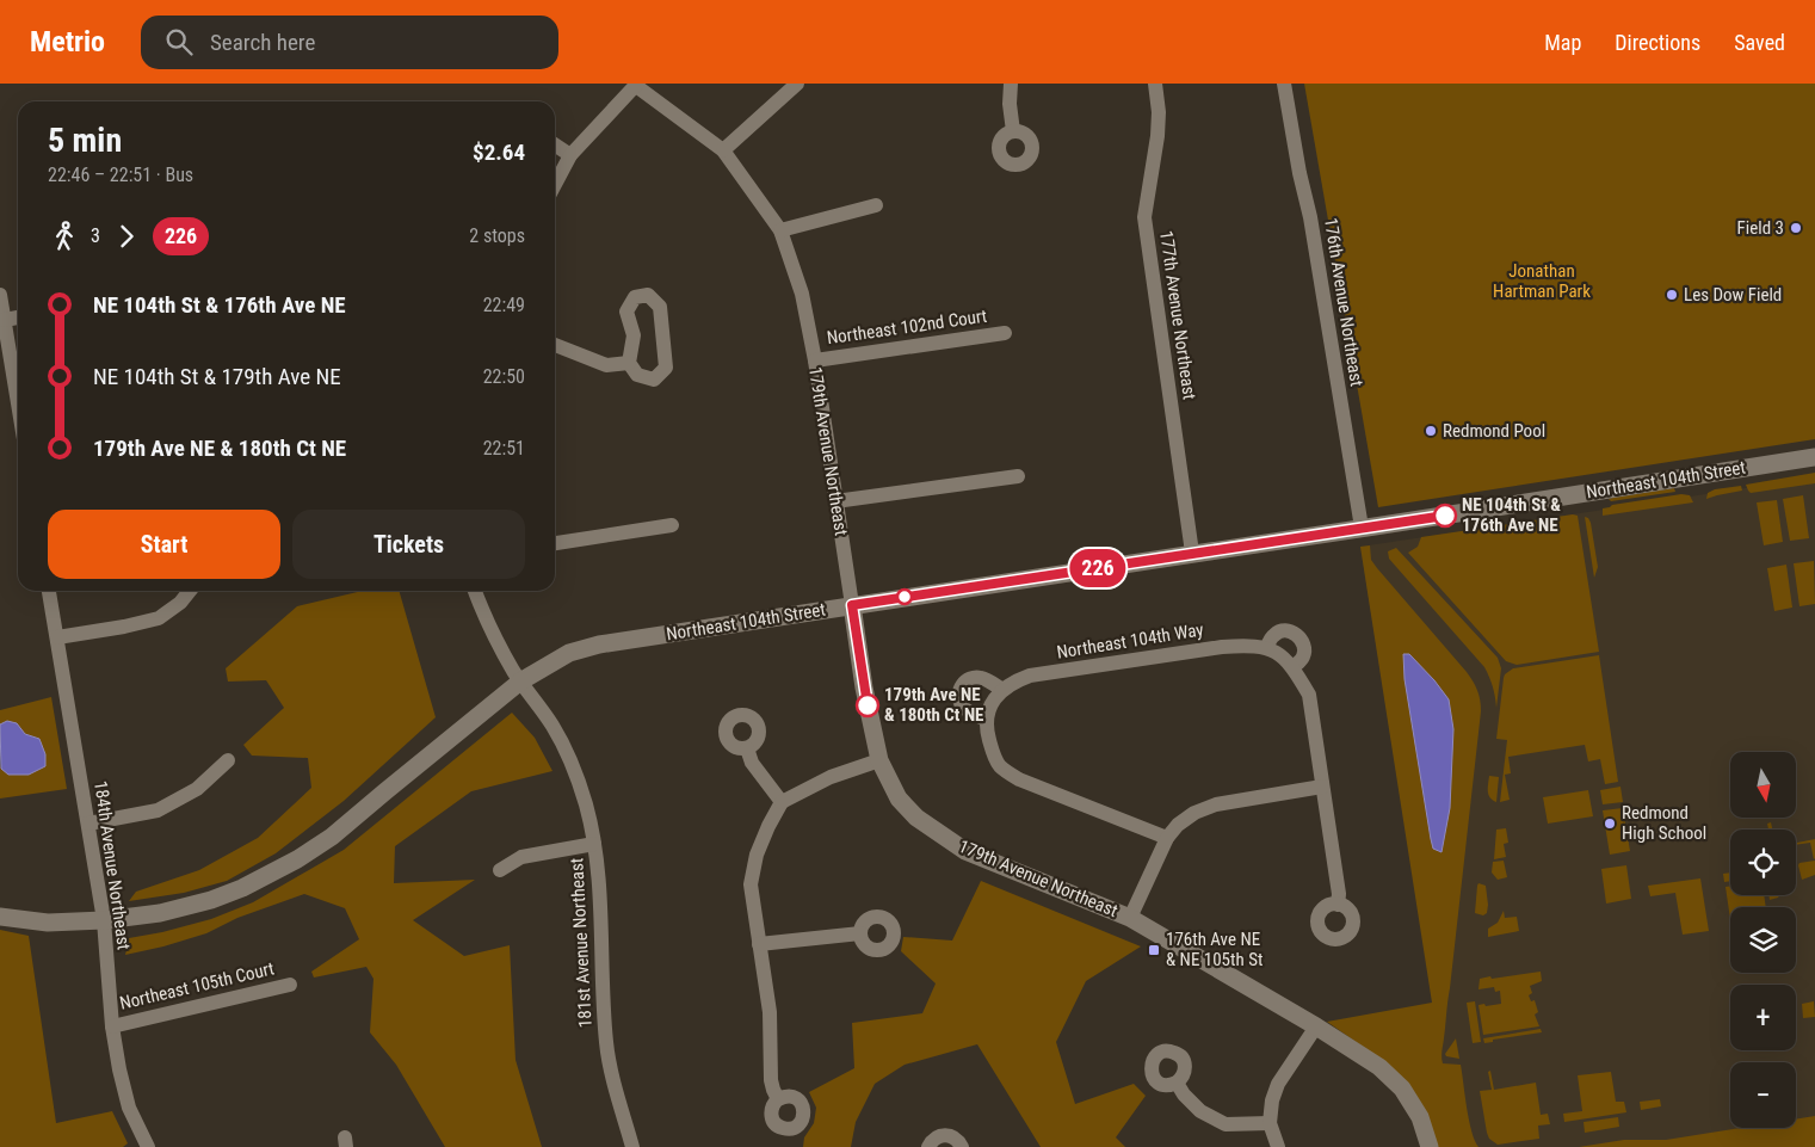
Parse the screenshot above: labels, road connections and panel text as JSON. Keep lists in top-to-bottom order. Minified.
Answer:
{"streets":{"street":["176th Avenue Northeast","177th Avenue Northeast","Northeast 102nd Court","179th Avenue Northeast","Northeast 104th Street","Northeast 104th Way","184th Avenue Northeast","181st Avenue Northeast","Northeast 105th Court"]},"crossings":[["176th Avenue Northeast","Northeast 104th Street"],["177th Avenue Northeast","Northeast 104th Street"],["Northeast 102nd Court","179th Avenue Northeast"],["179th Avenue Northeast","Northeast 104th Street"],["Northeast 104th Street","184th Avenue Northeast"],["Northeast 104th Street","181st Avenue Northeast"],["184th Avenue Northeast","Northeast 105th Court"]],"parks":["Jonathan Hartman Park"],"places":{"other":["Field 3","Les Dow Field","Redmond Pool","NE 104th St & 176th Ave NE","179th Ave NE & 180th Ct NE","Redmond High School"],"transit":["176th Ave NE & NE 105th St"]},"lines":["bus line 226"],"north":"bottom","page":{"header":"Metrio","search":"Search here","nav":["Map","Directions","Saved"],"on_map":"226","heading":["5 min","22:46 – 22:51 · Bus","$2.64"],"legs":["3","226","2 stops"],"list":[{"name":"NE 104th St & 176th Ave NE","value":"22:49"},{"name":"NE 104th St & 179th Ave NE","value":"22:50"},{"name":"179th Ave NE & 180th Ct NE","value":"22:51"}],"buttons":["Start","Tickets"],"map_buttons":["+","−"]}}
